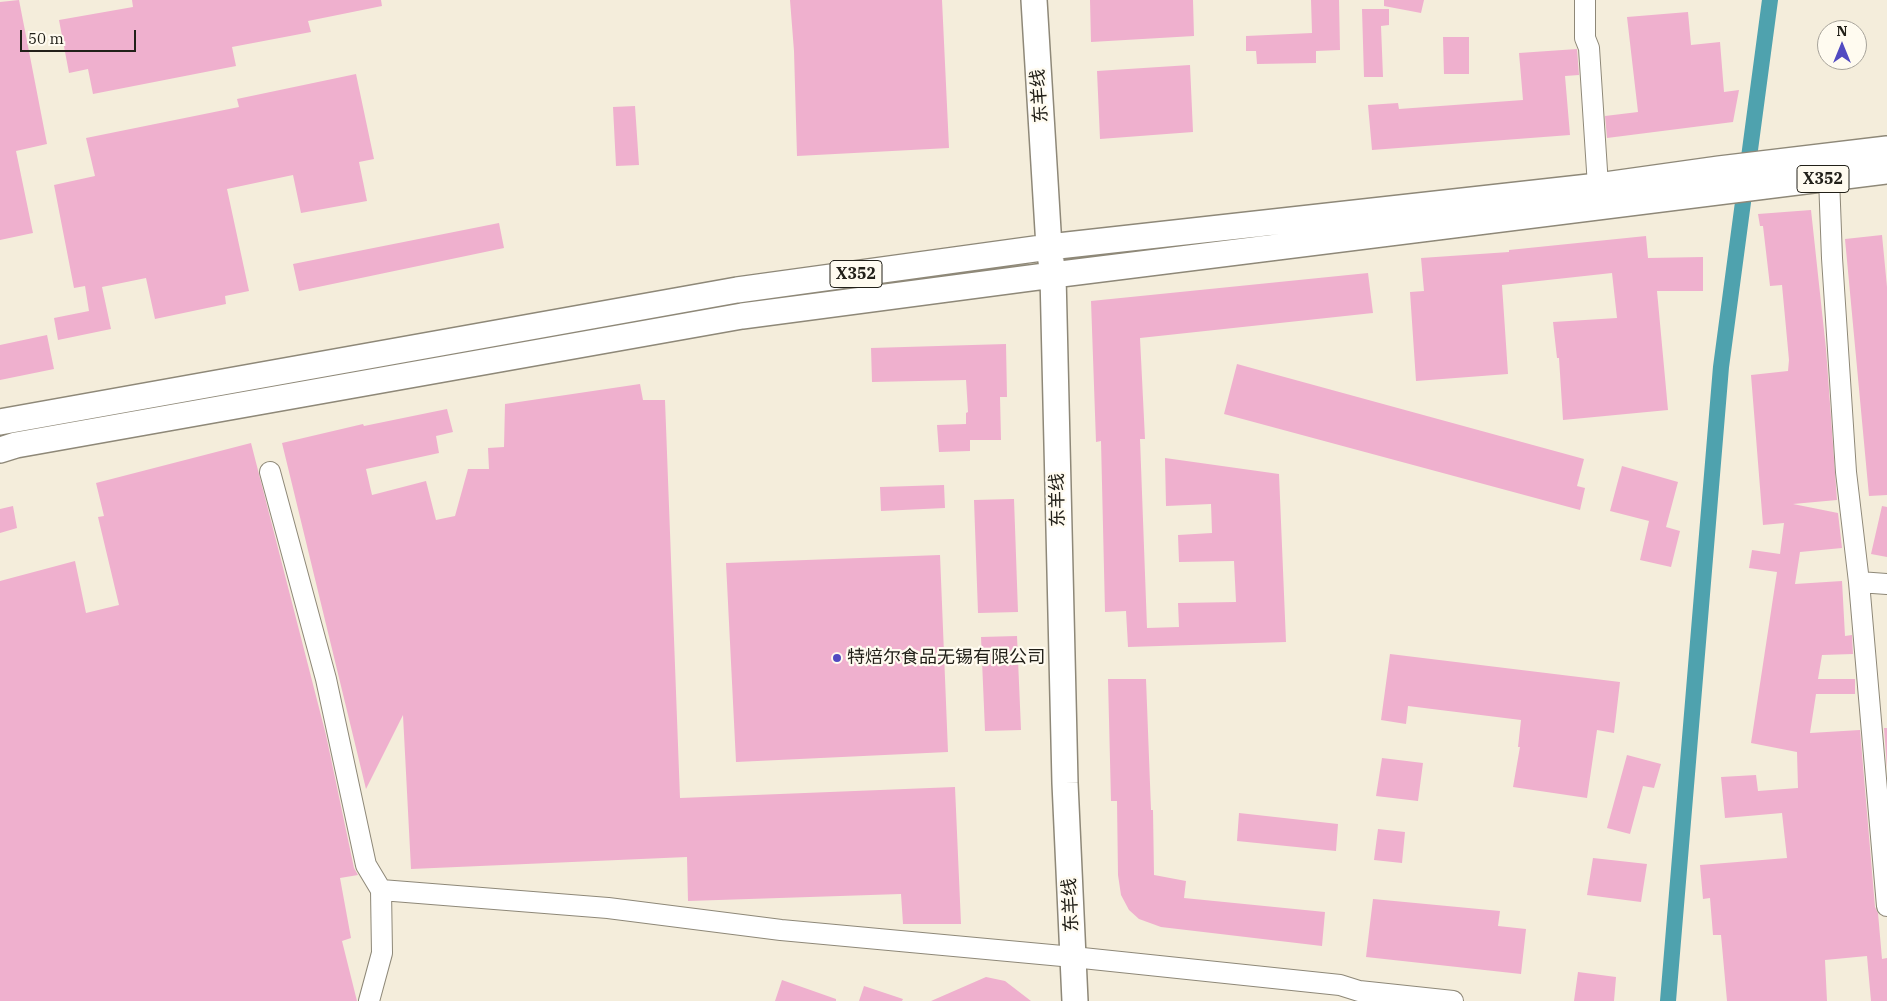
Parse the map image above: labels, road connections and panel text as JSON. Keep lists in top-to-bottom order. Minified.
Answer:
{"streets":{"main road":["东羊线","X352"]},"crossings":[["东羊线","X352"]],"places":["特焙尔食品无锡有限公司"],"scale_bar":"50 m","north":"top"}
